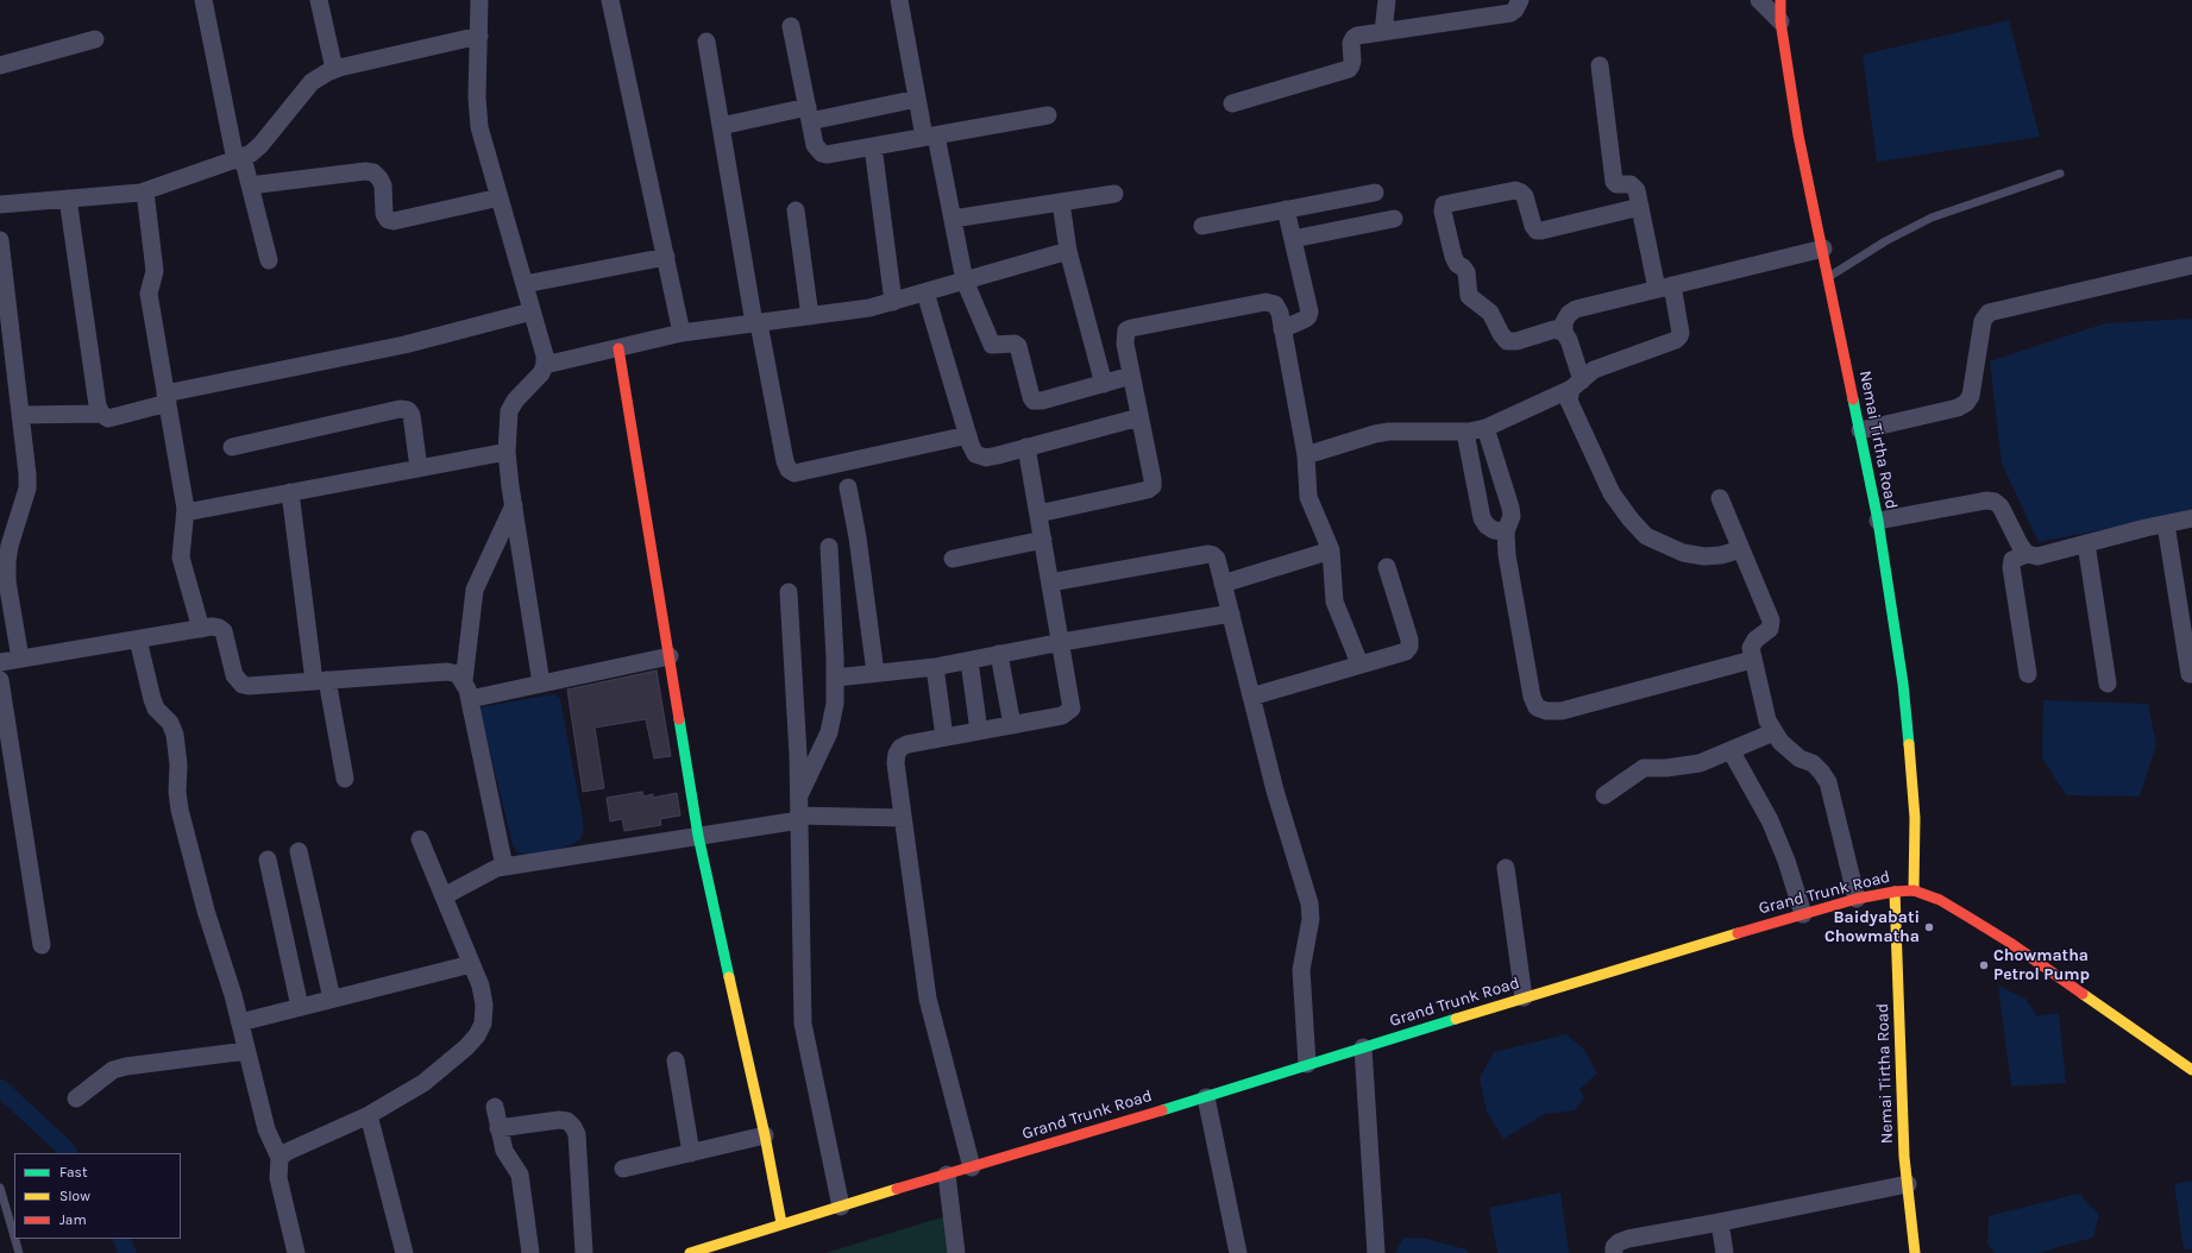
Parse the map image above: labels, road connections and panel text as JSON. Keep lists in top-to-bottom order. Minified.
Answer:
{"streets":{"street":["Nemai Tirtha Road","Grand Trunk Road"]},"crossings":[["Nemai Tirtha Road","Grand Trunk Road"]],"places":["Baidyabati Chowmatha","Chowmatha Petrol Pump"],"legend":["Fast","Slow","Jam"]}
